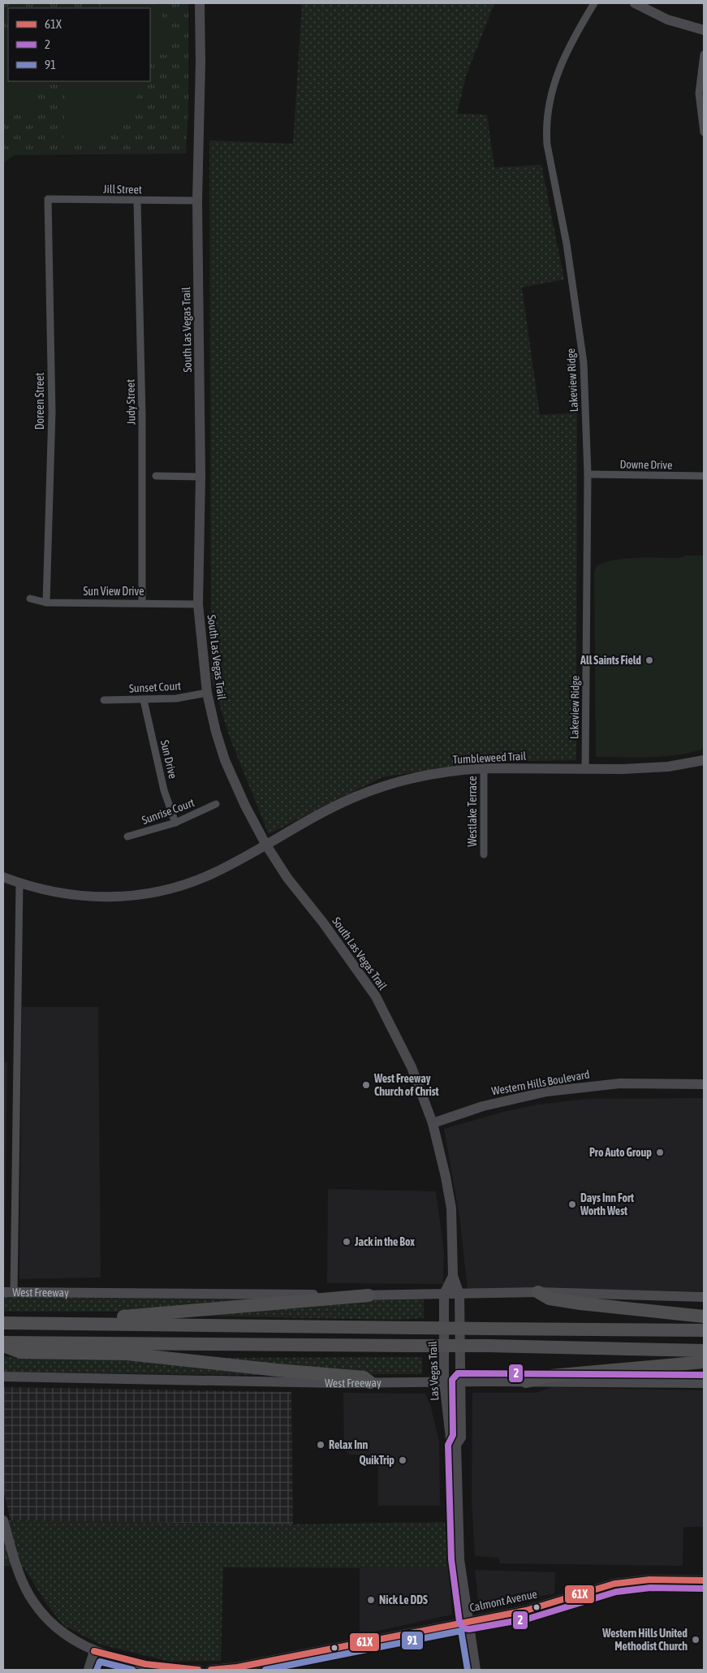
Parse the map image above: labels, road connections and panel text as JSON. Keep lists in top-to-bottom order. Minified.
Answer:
{"streets":{"main road":["South Las Vegas Trail","Tumbleweed Trail","Western Hills Boulevard","West Freeway","Las Vegas Trail","Calmont Avenue"],"street":["Jill Street","Lakeview Ridge","Doreen Street","Judy Street","Downe Drive","Sun View Drive","Sunset Court","Sun Drive","Sunrise Court","Westlake Terrace"]},"crossings":[["Jill Street","South Las Vegas Trail"],["Jill Street","Doreen Street"],["Jill Street","Judy Street"],["South Las Vegas Trail","Sun View Drive"],["South Las Vegas Trail","Sunset Court"],["South Las Vegas Trail","Tumbleweed Trail"],["South Las Vegas Trail","Western Hills Boulevard"],["South Las Vegas Trail","West Freeway"],["South Las Vegas Trail","Las Vegas Trail"],["Lakeview Ridge","Downe Drive"],["Lakeview Ridge","Tumbleweed Trail"],["Doreen Street","Sun View Drive"],["Judy Street","Sun View Drive"],["Sunset Court","Sun Drive"],["Tumbleweed Trail","Westlake Terrace"],["Sun Drive","Sunrise Court"],["West Freeway","Las Vegas Trail"],["Las Vegas Trail","Calmont Avenue"]],"places":["All Saints Field","West Freeway Church of Christ","Pro Auto Group","Days Inn Fort Worth West","Jack in the Box","Relax Inn","QuikTrip","Nick Le DDS","Western Hills United Methodist Church"],"lines":["transit line 2","transit line 61X","transit line 91"],"legend":["61X","2","91"]}
